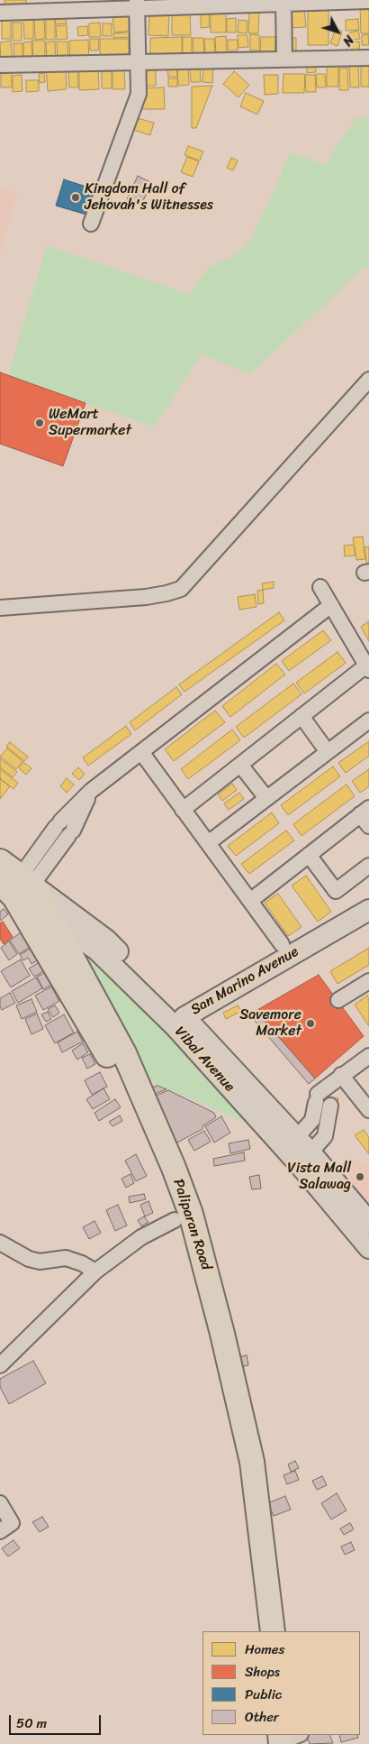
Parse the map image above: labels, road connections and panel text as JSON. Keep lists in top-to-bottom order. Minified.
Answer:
{"streets":{"main road":["San Marino Avenue","Vibal Avenue","Paliparan Road"]},"crossings":[["San Marino Avenue","Vibal Avenue"],["Vibal Avenue","Paliparan Road"]],"places":["Kingdom Hall of Jehovah's Witnesses","WeMart Supermarket","Savemore Market","Vista Mall Salawag"],"legend":["Homes","Shops","Public","Other"],"scale_bar":"50 m","north":"bottom right"}
